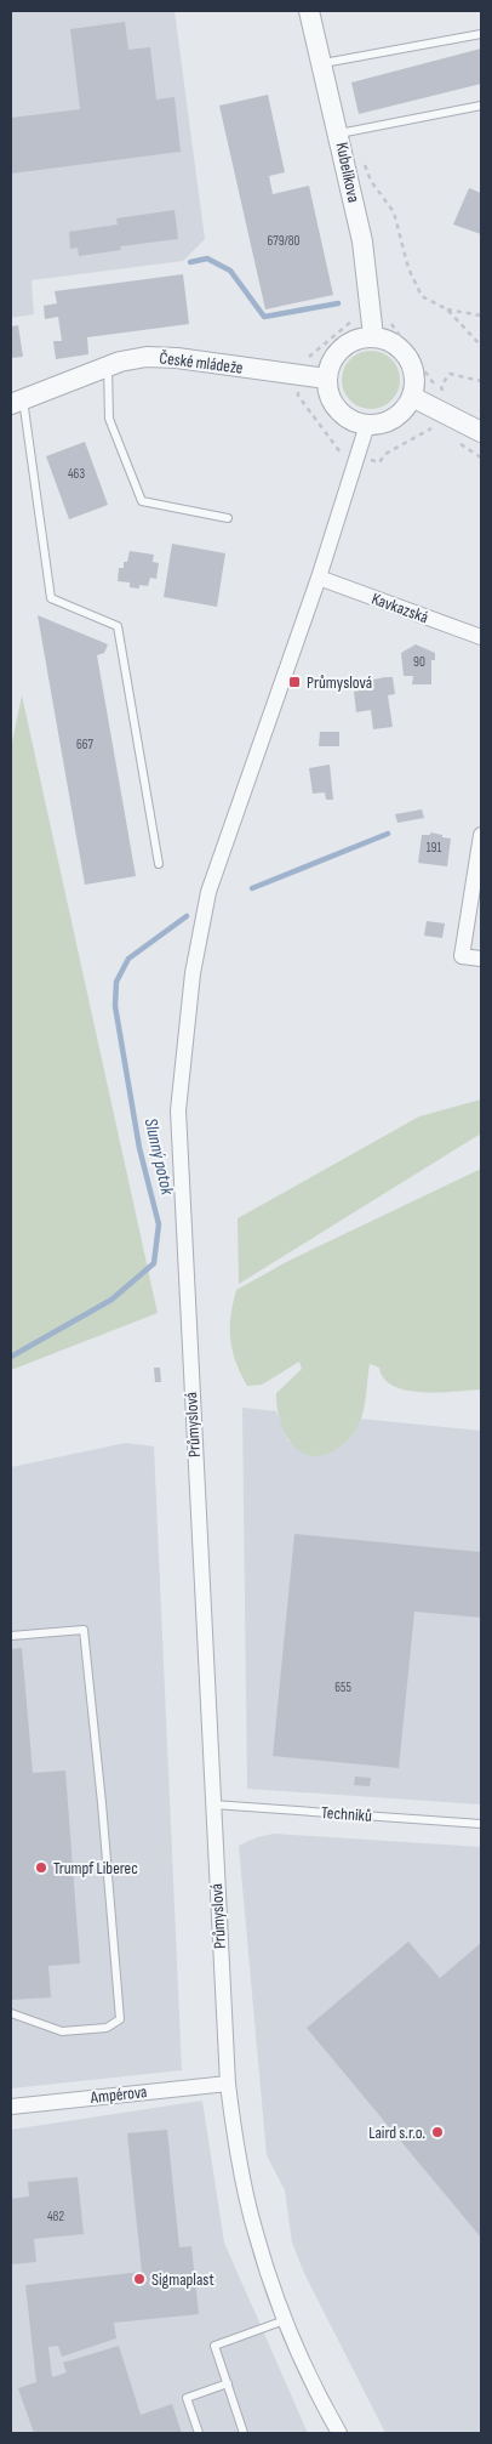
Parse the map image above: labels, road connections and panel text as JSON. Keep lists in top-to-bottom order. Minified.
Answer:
{"streets":{"street":["Kubelíkova","České mládeže","Kavkazská","Průmyslová","Ampérova"],"lane":["Techniků"]},"crossings":[["Kubelíkova","České mládeže"],["Kubelíkova","Průmyslová"],["České mládeže","Průmyslová"],["Kavkazská","Průmyslová"],["Průmyslová","Techniků"],["Průmyslová","Ampérova"]],"water":["Slunný potok"],"places":{"transit":["Průmyslová"],"other":["Trumpf Liberec","Laird s.r.o.","Sigmaplast"]},"house_numbers":["679/80","463","90","667","191","655","482"]}
